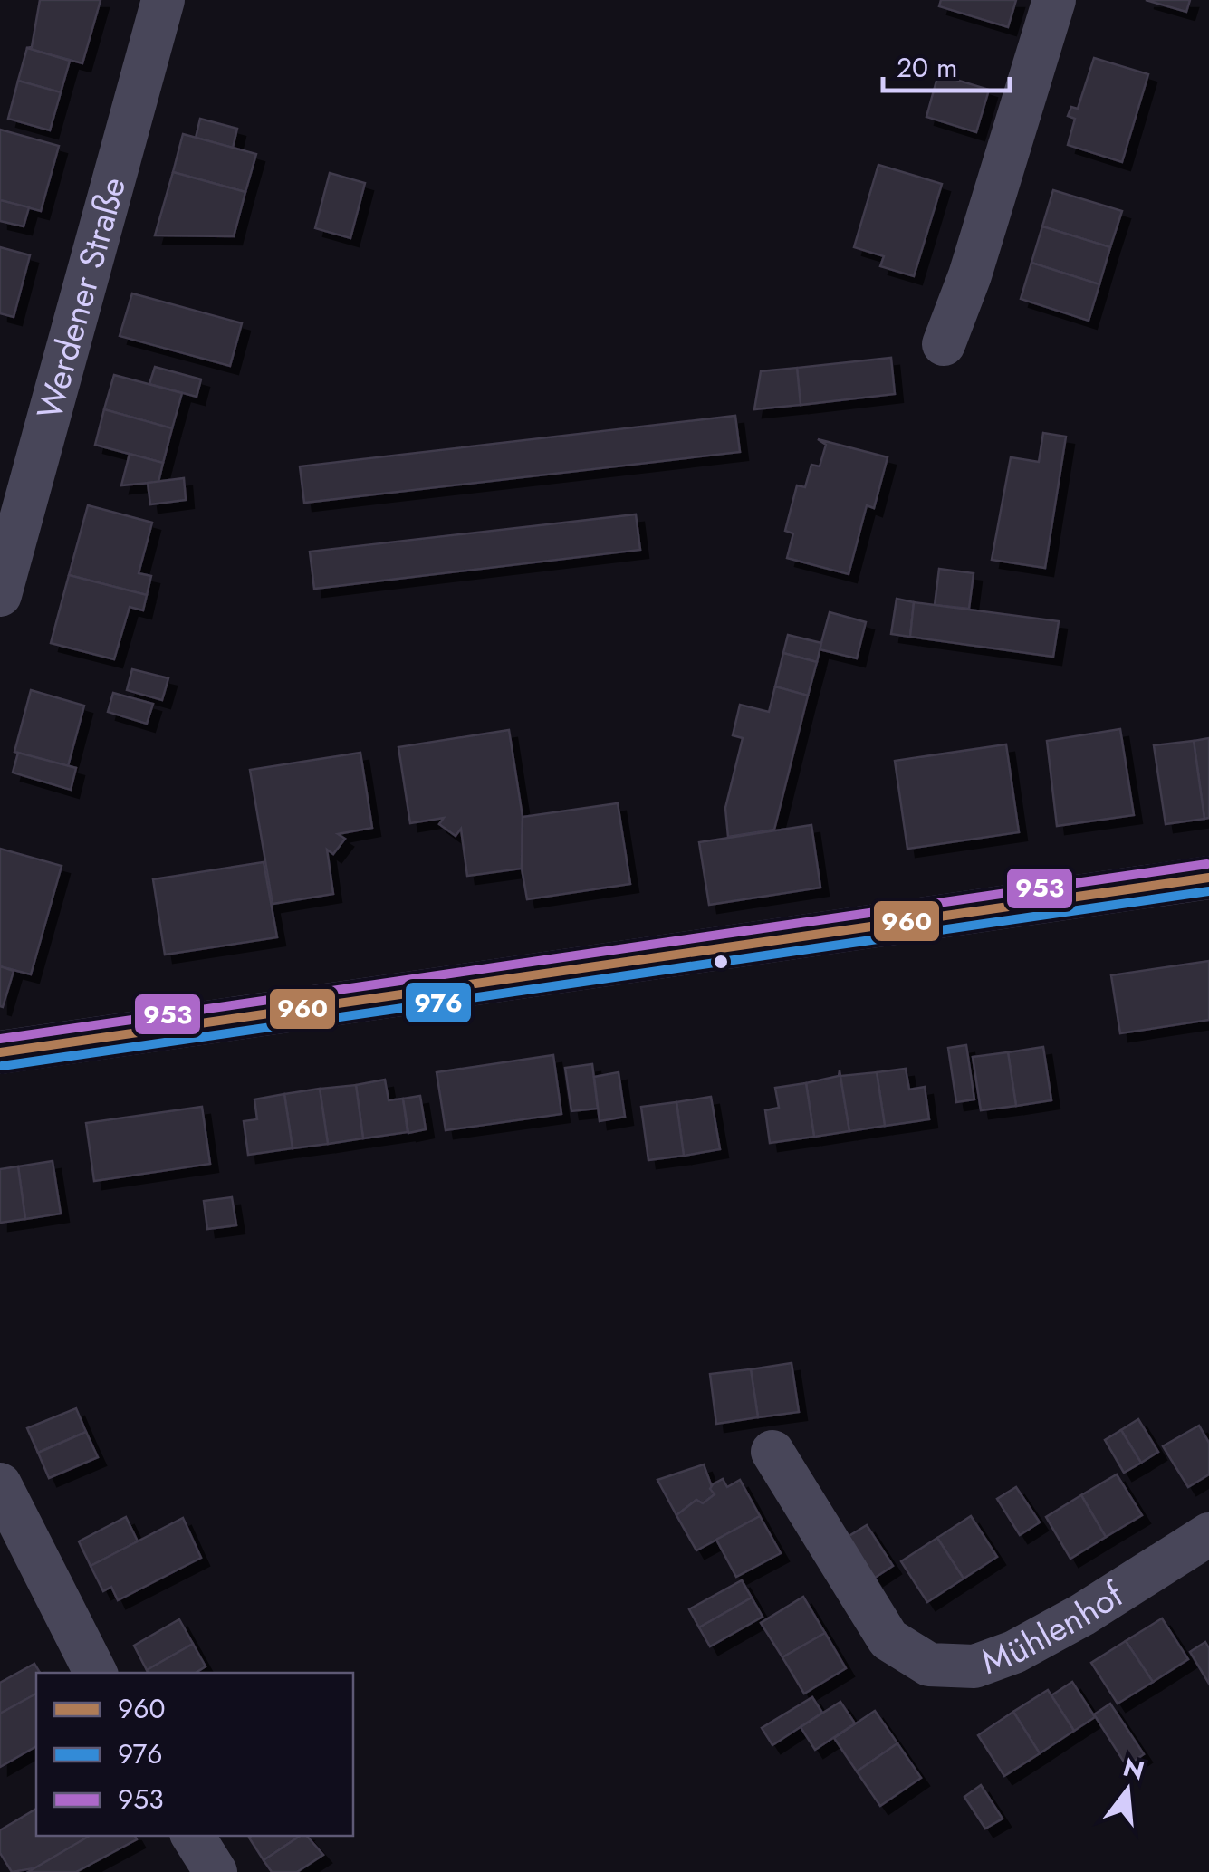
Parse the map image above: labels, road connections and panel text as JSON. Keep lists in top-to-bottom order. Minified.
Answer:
{"streets":{"street":["Werdener Straße","Mühlenhof"]},"lines":["transit line 953","transit line 960","transit line 976"],"legend":["960","976","953"],"scale_bar":"20 m","north":"top"}
